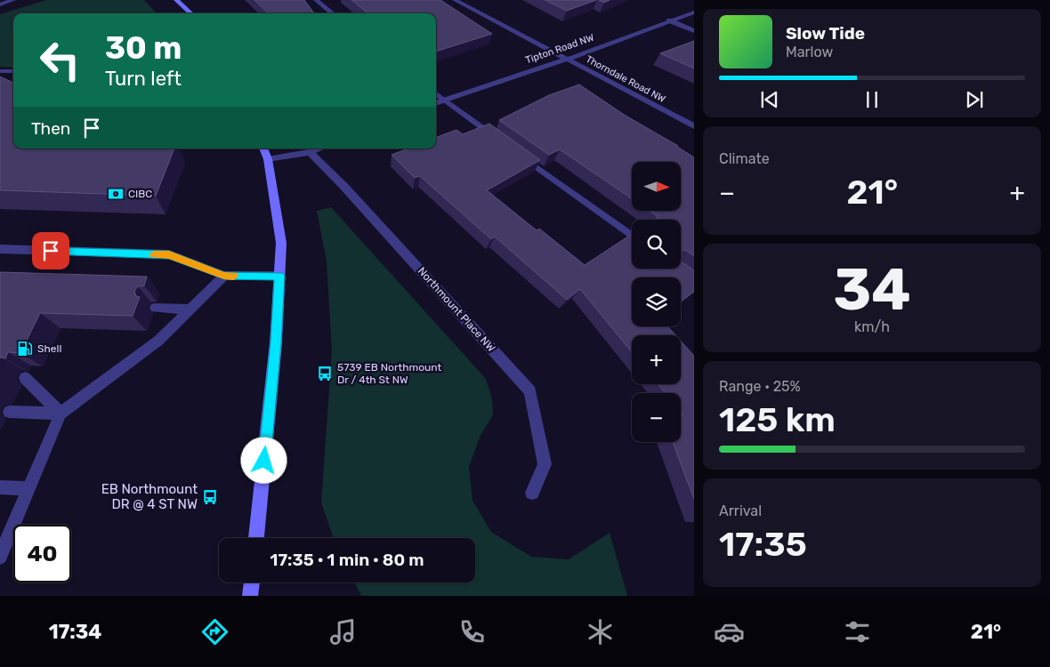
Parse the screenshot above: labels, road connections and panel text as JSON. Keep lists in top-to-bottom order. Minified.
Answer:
{"streets":{"street":["Tipton Road NW","Thorndale Road NW","Northmount Place NW"]},"crossings":[["Tipton Road NW","Thorndale Road NW"]],"places":{"bank":["CIBC"],"fuel station":["Shell"],"bus stop":["5739 EB Northmount Dr / 4th St NW","EB Northmount DR @ 4 ST NW"]},"north":"right","page":{"turn":["30 m","Turn left"],"song":["Slow Tide","Marlow"],"then":"Then","tile":["Climate",["34","km/h"],["Range · 25%","125 km"],["Arrival","17:35"]],"map_buttons":["+","−"],"heat":["−","21°","+"],"limit":"40","trip":"17:35 · 1 min · 80 m","tabs":["17:34","21°"]}}
